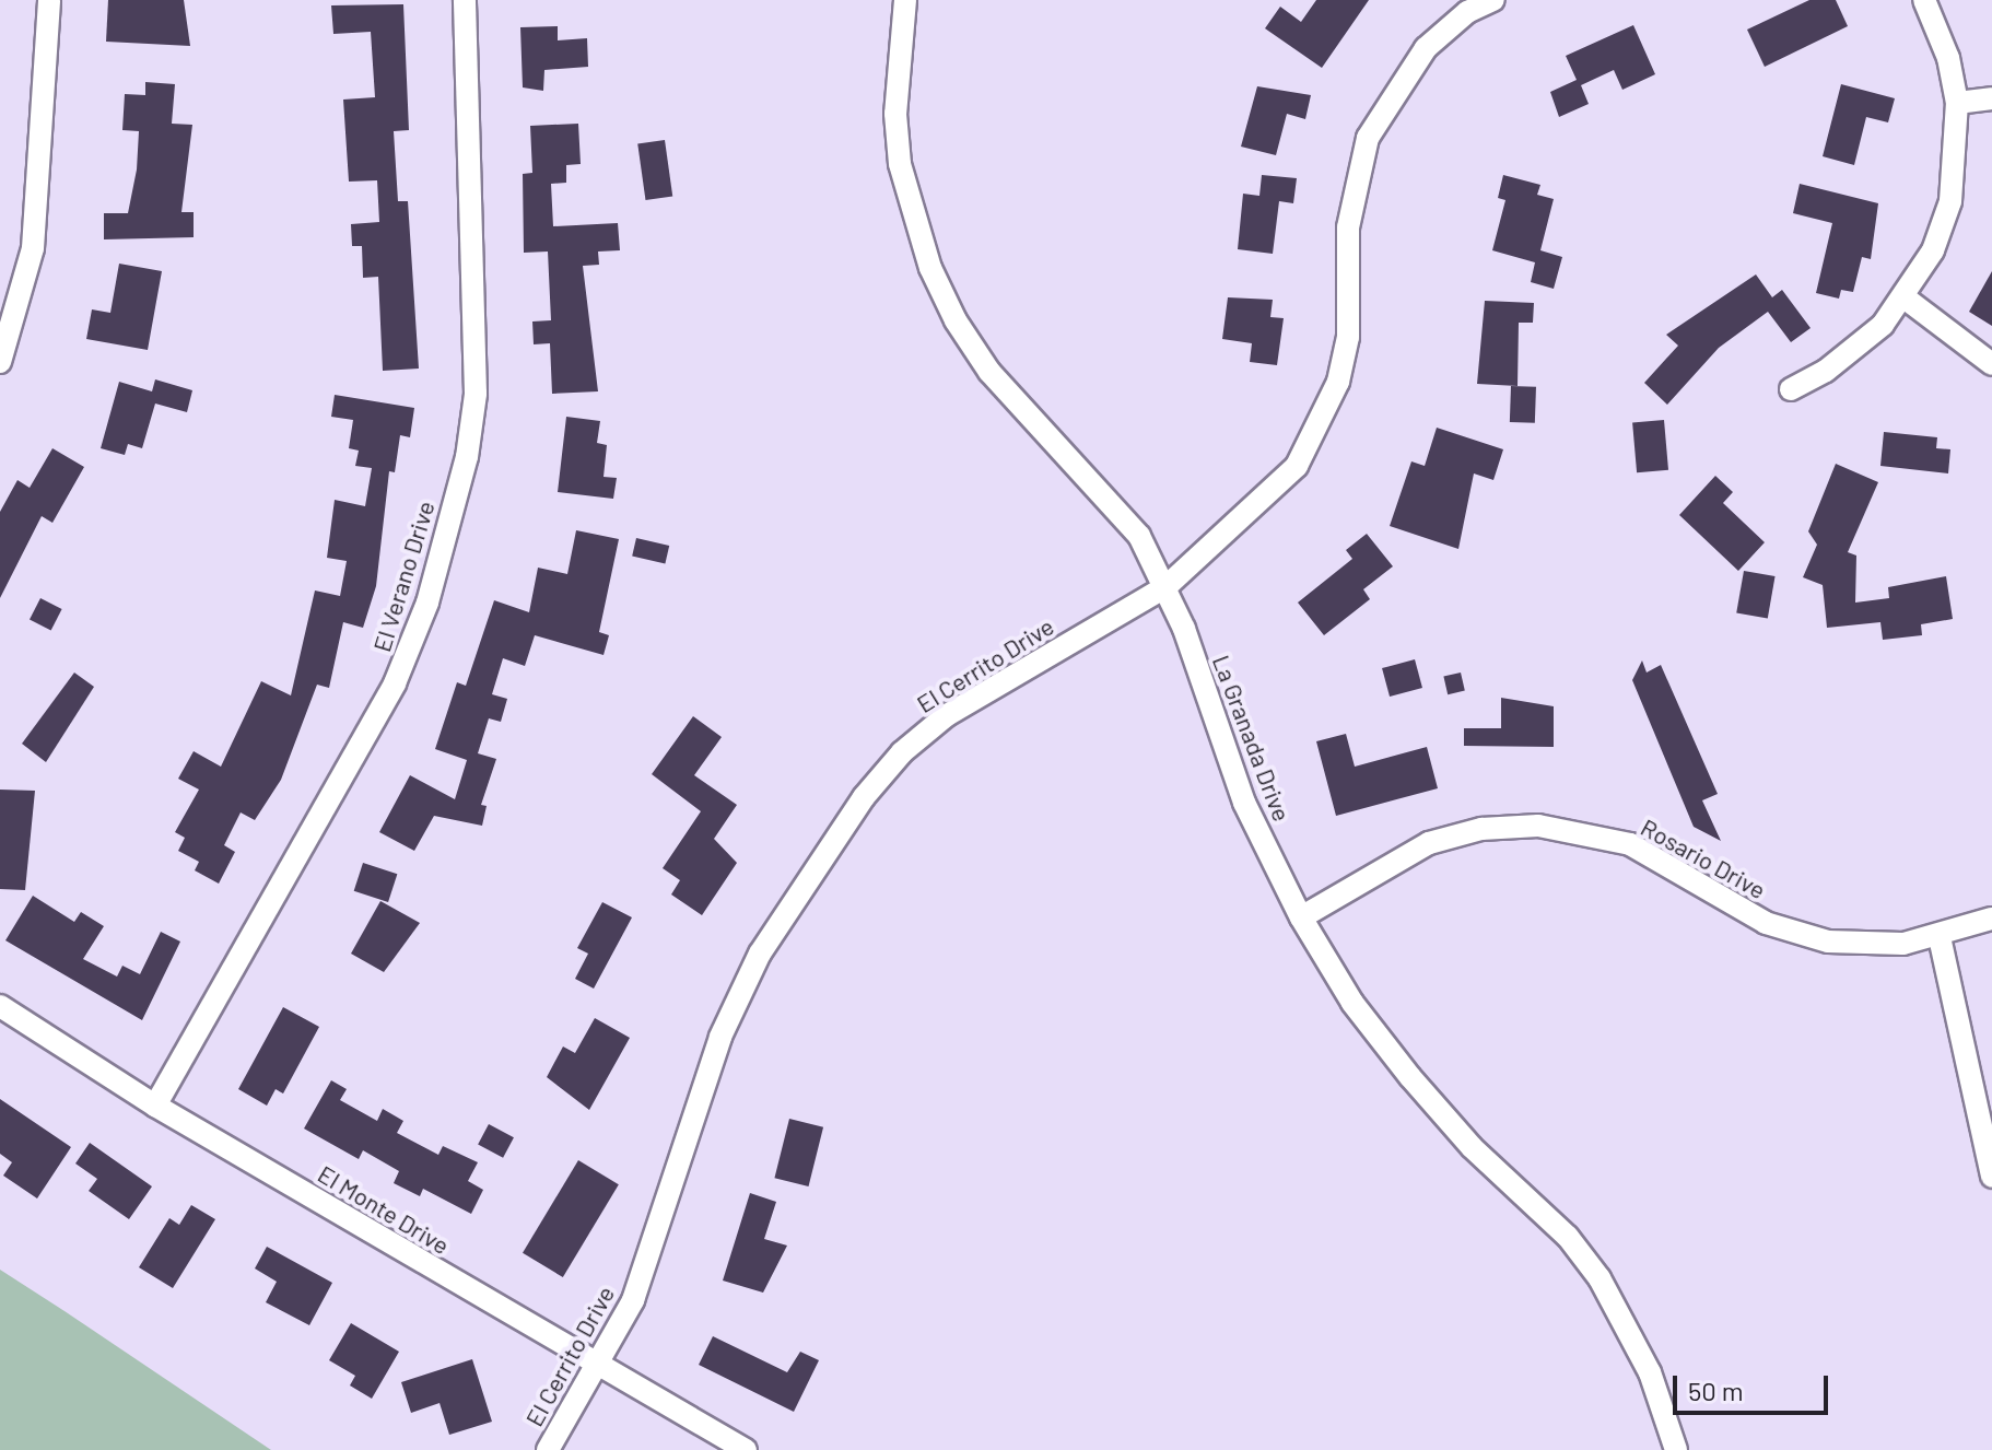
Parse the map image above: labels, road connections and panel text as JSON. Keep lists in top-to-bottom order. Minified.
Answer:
{"streets":{"street":["El Verano Drive","El Cerrito Drive","La Granada Drive","Rosario Drive","El Monte Drive"]},"crossings":[["El Verano Drive","El Monte Drive"],["El Cerrito Drive","La Granada Drive"],["El Cerrito Drive","El Monte Drive"],["La Granada Drive","Rosario Drive"]],"scale_bar":"50 m"}
